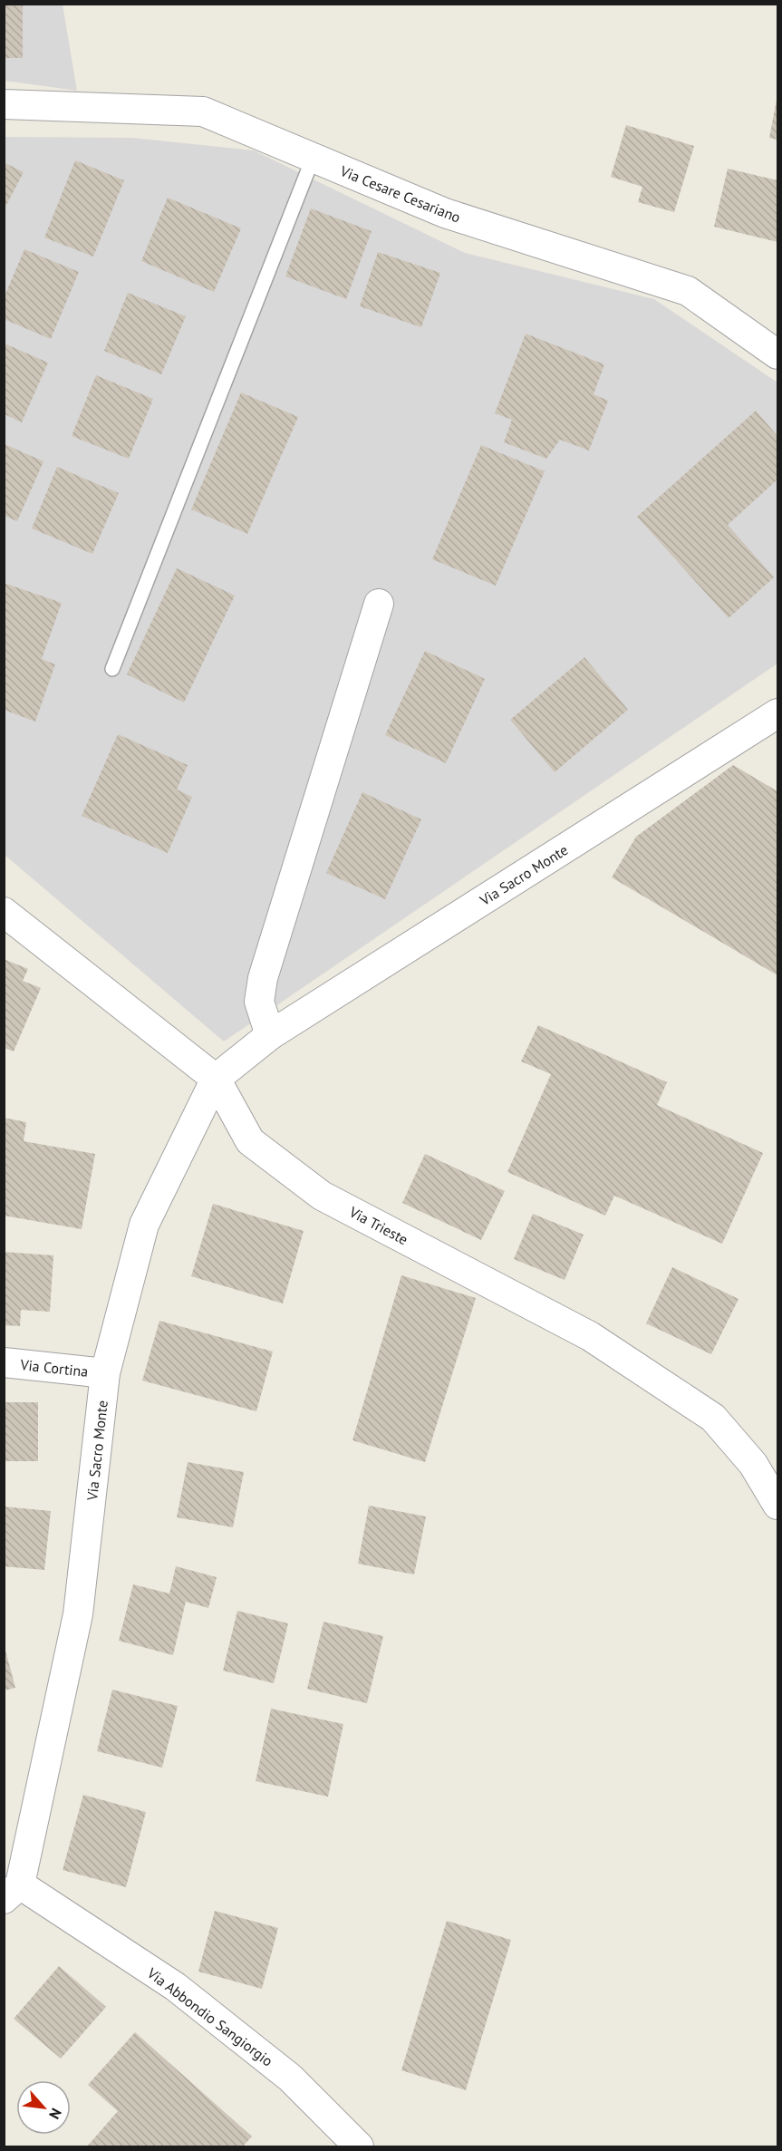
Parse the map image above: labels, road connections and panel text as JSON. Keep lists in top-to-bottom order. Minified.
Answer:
{"streets":{"street":["Via Cesare Cesariano","Via Sacro Monte","Via Trieste","Via Cortina","Via Abbondio Sangiorgio"]},"crossings":[["Via Sacro Monte","Via Trieste"],["Via Sacro Monte","Via Cortina"],["Via Sacro Monte","Via Abbondio Sangiorgio"]],"north":"bottom right"}
